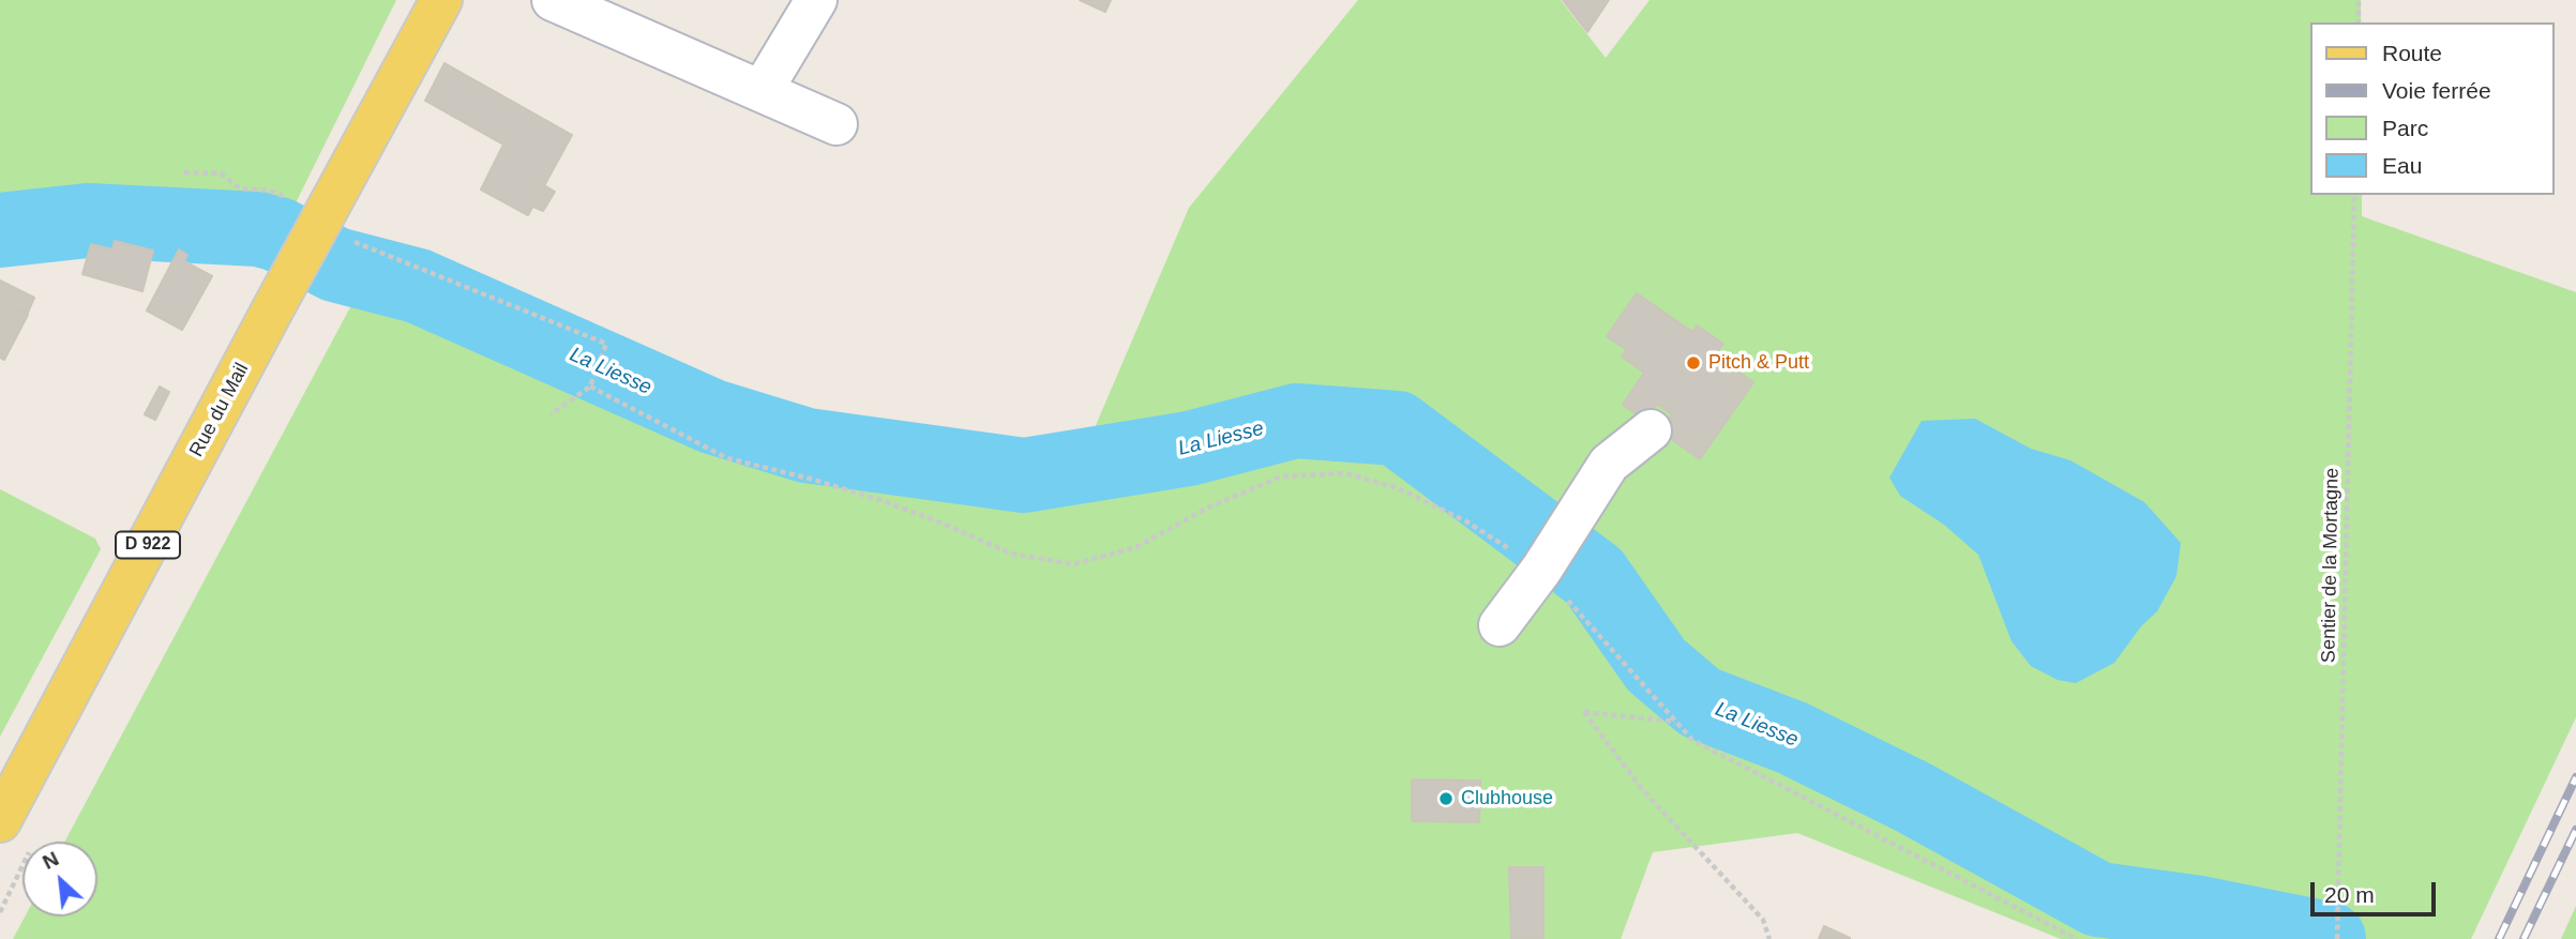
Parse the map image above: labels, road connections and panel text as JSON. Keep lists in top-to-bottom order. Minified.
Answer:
{"streets":{"main road":["Rue du Mail","D 922"],"path":["Sentier de la Mortagne"]},"water":["La Liesse"],"places":["Pitch & Putt","Clubhouse"],"legend":["Route","Voie ferrée","Parc","Eau"],"scale_bar":"20 m","north":"top left"}
